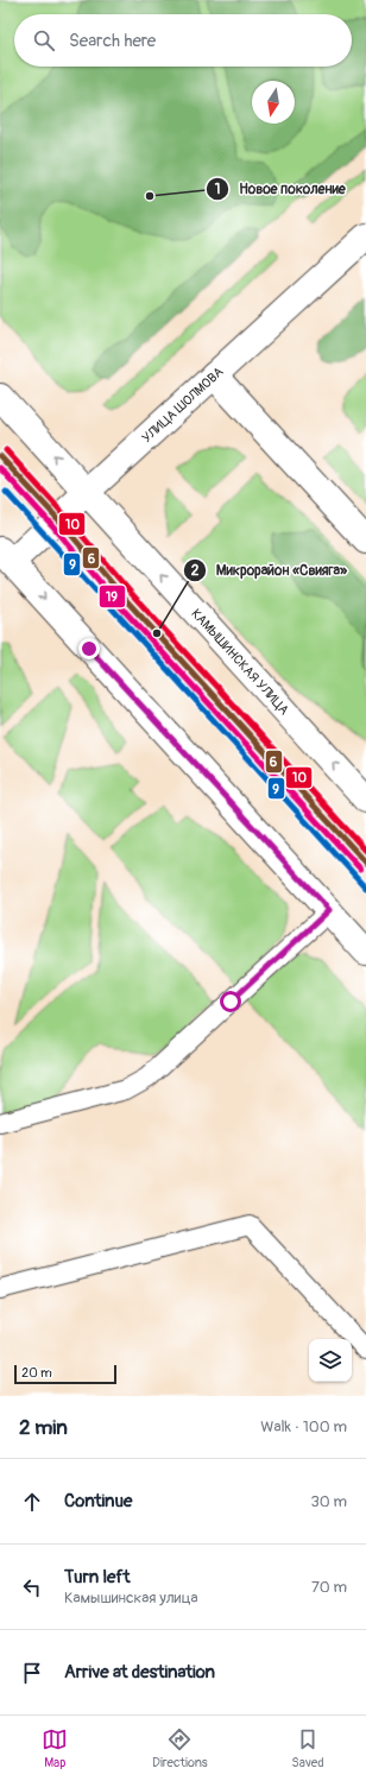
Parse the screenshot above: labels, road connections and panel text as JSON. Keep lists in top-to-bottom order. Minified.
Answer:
{"streets":{"main road":["УЛИЦА ШОЛМОВА","КАМЫШИНСКАЯ УЛИЦА"]},"crossings":[["УЛИЦА ШОЛМОВА","КАМЫШИНСКАЯ УЛИЦА"]],"places":["Новое поколение","Микрорайон «Свияга»"],"lines":["transit line 10","transit line 6","transit line 19","transit line 9"],"scale_bar":"20 m","north":"bottom","page":{"search":"Search here","scale":"20 m","heading":["2 min","Walk · 100 m"],"list":[["Continue","30 m"],["Turn left","Камышинская улица","70 m"],"Arrive at destination"],"nav":["Map","Directions","Saved"]}}
